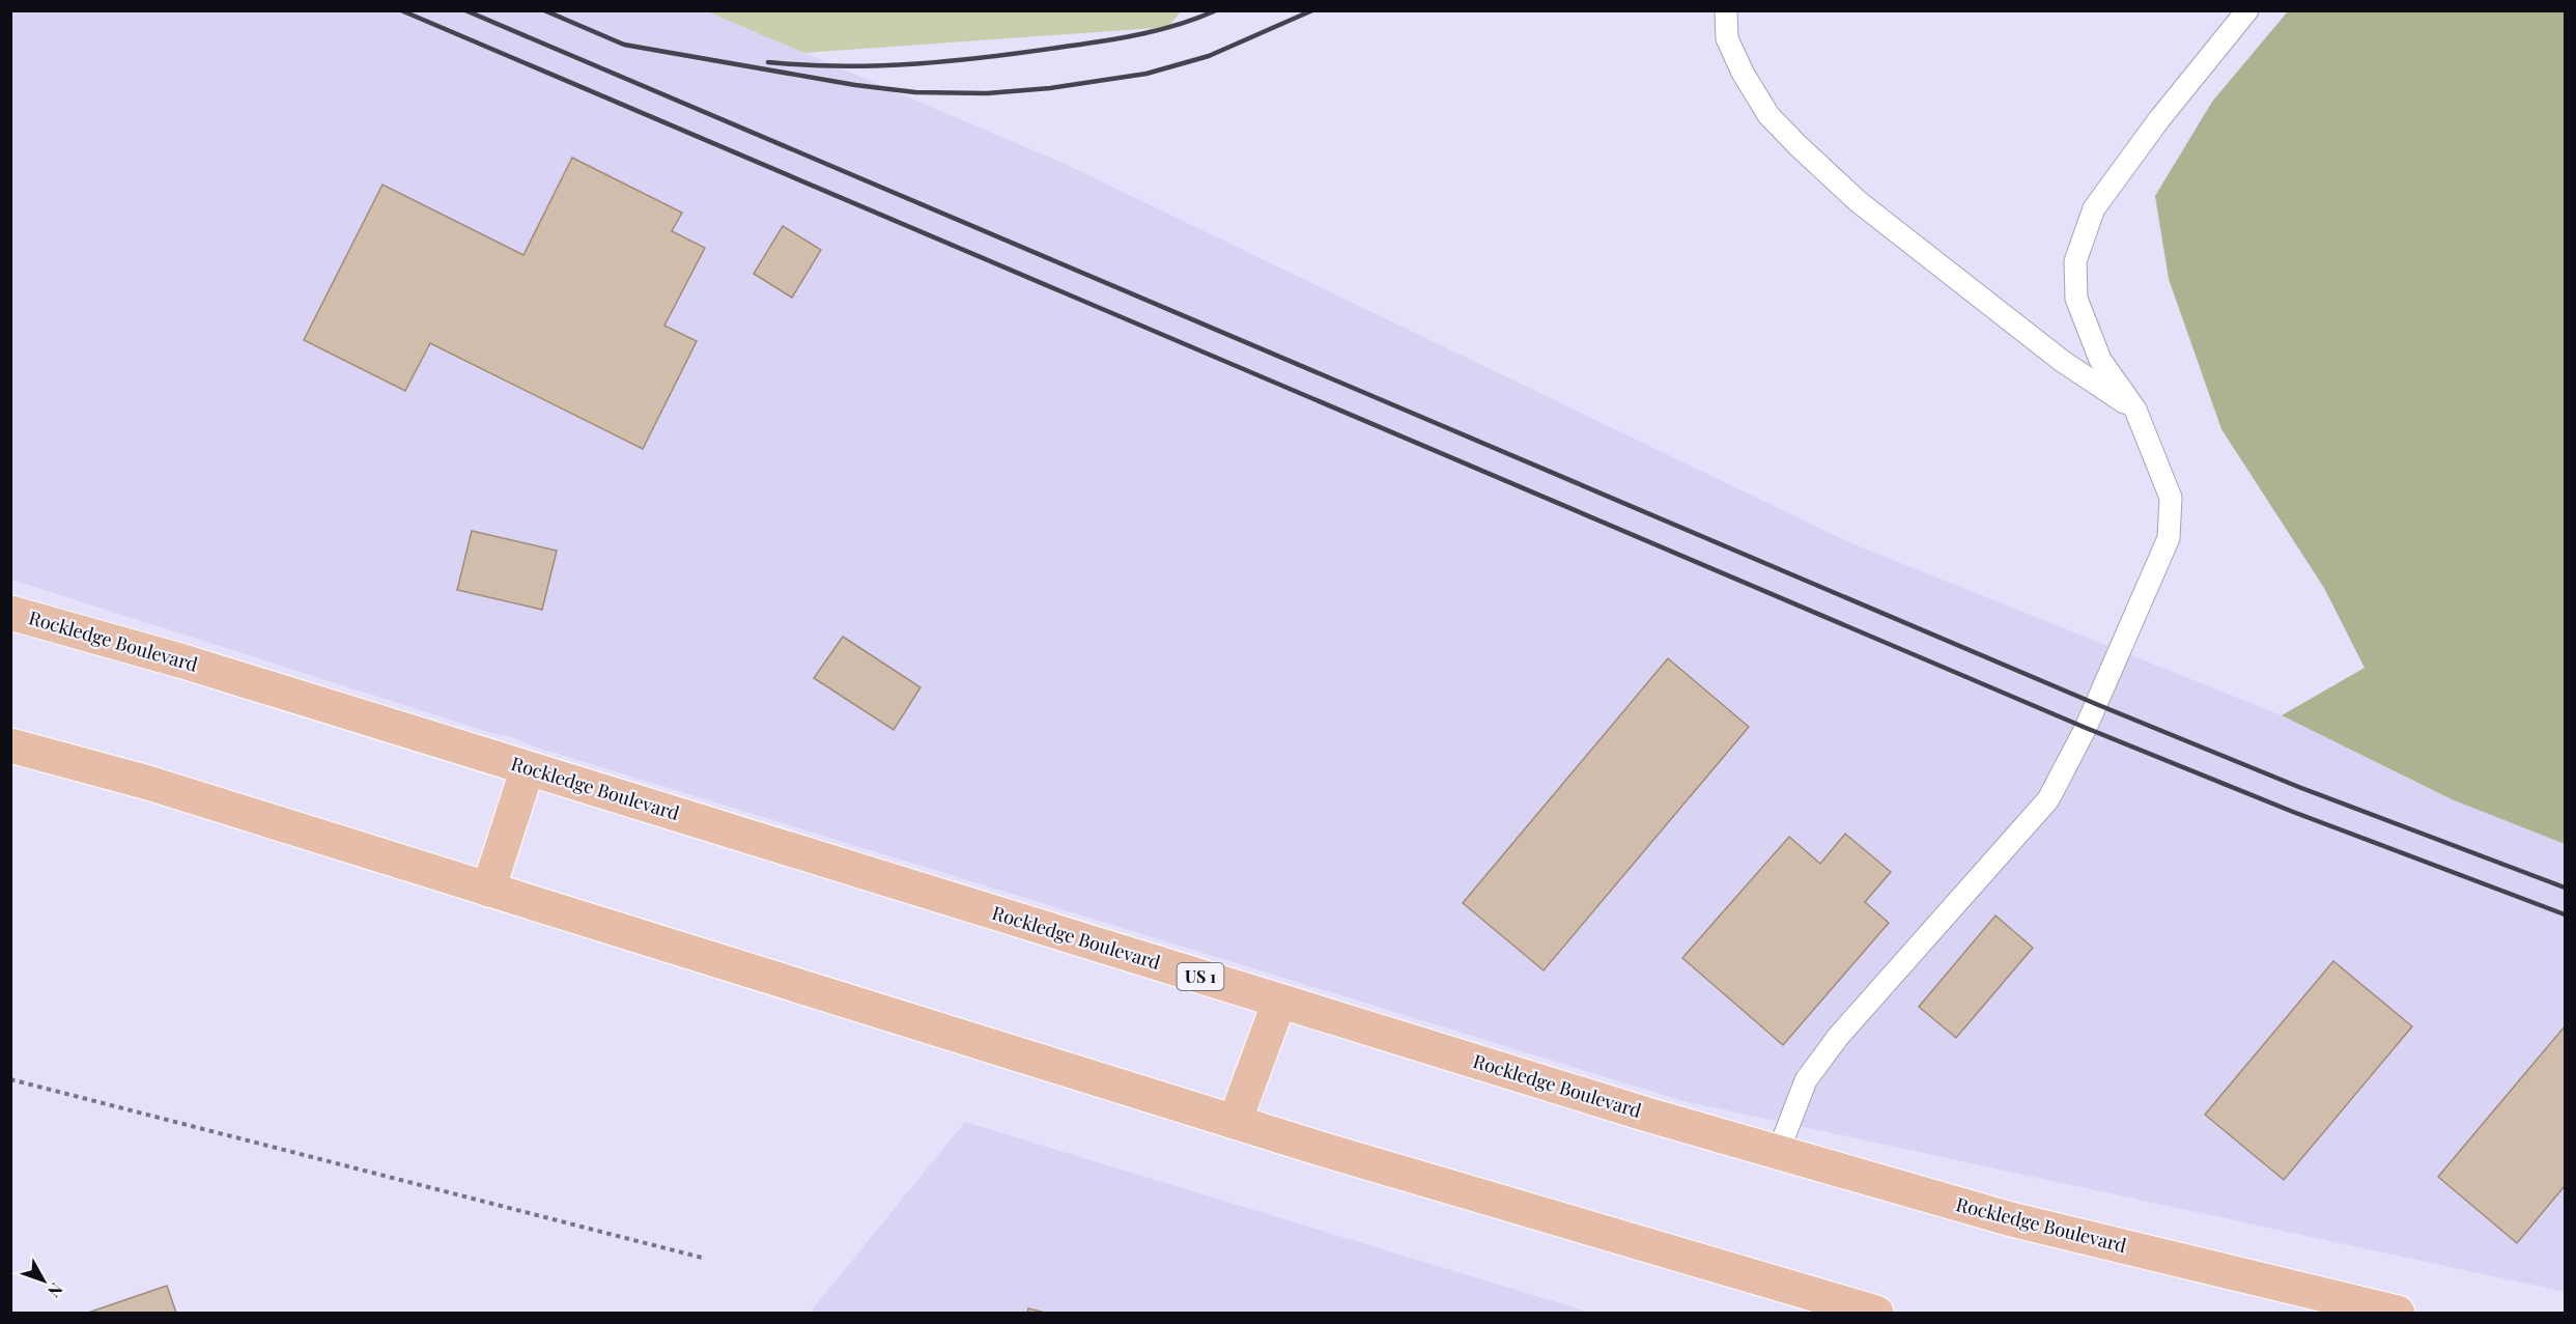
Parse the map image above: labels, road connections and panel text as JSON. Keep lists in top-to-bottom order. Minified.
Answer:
{"streets":{"main road":["Rockledge Boulevard","US 1"]},"north":"bottom right"}
